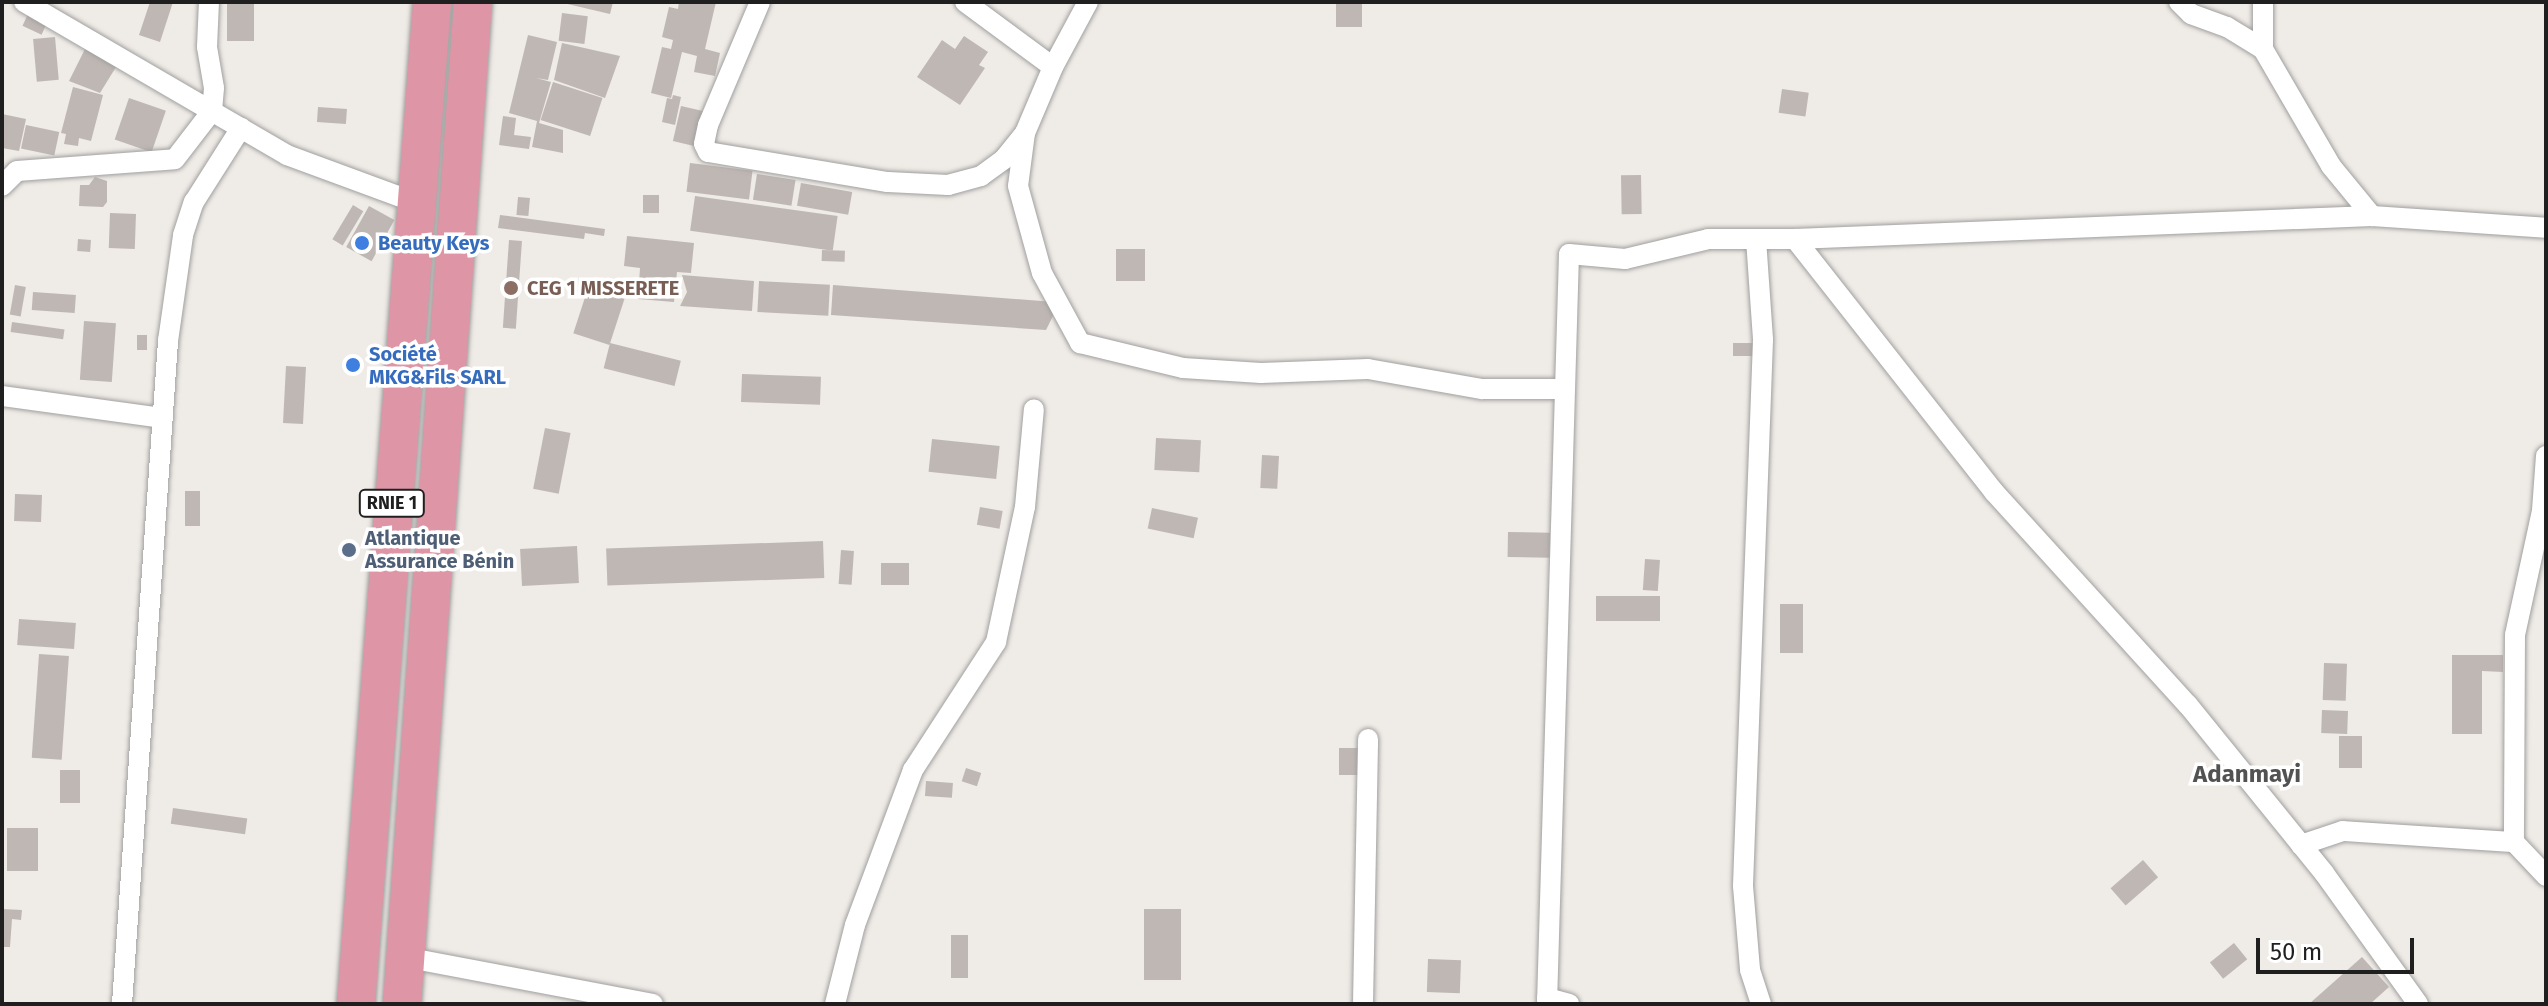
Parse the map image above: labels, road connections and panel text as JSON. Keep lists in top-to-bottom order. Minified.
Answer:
{"streets":{"highway":["RNIE 1"]},"districts":["Adanmayi"],"places":["Beauty Keys","CEG 1 MISSERETE","Société MKG&Fils SARL","Atlantique Assurance Bénin"],"scale_bar":"50 m"}
